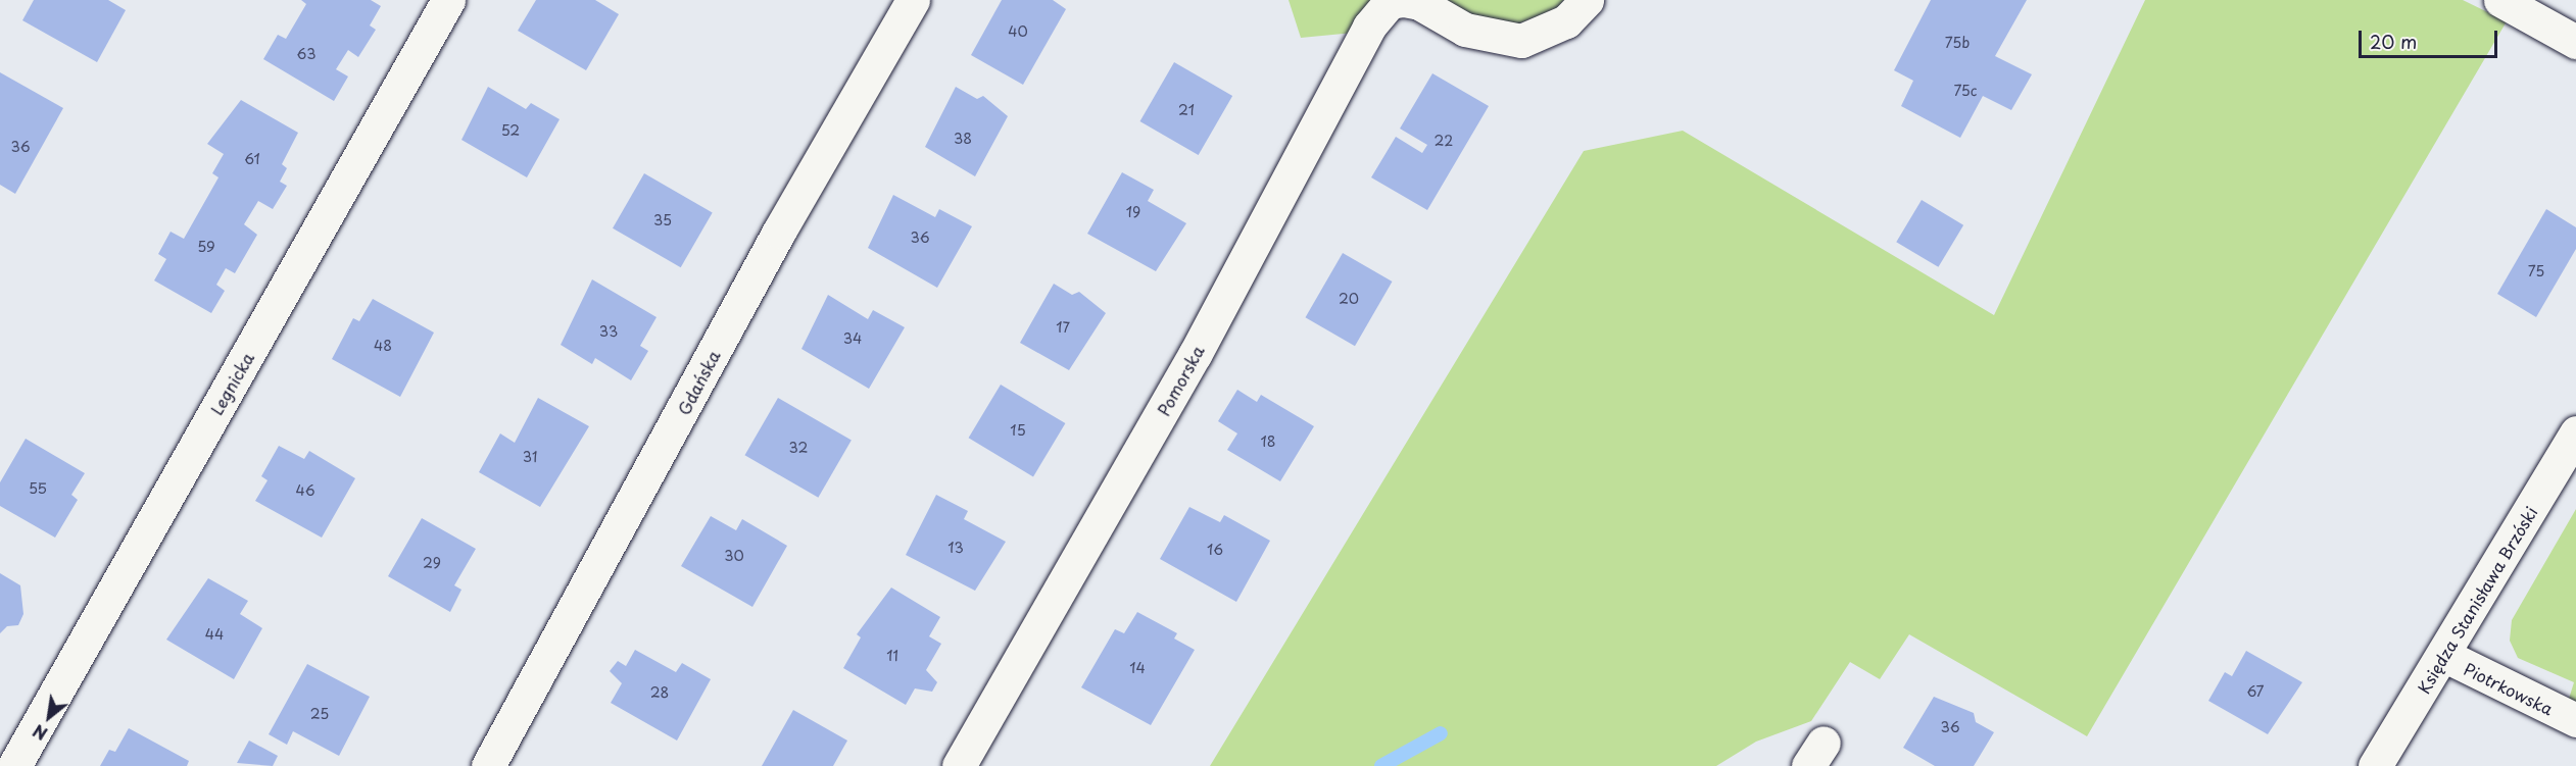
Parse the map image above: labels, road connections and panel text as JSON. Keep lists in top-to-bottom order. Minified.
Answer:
{"streets":{"street":["Pomorska","Gdańska","Legnicka","Księdza Stanisława Brzóski","Piotrkowska"]},"crossings":[["Księdza Stanisława Brzóski","Piotrkowska"]],"house_numbers":["40","75b","63","75c","21","52","38","22","36","61","19","35","36","59","75","20","17","33","34","48","15","18","32","31","55","46","13","16","30","29","44","11","14","67","28","25","36"],"scale_bar":"20 m","north":"bottom left"}
